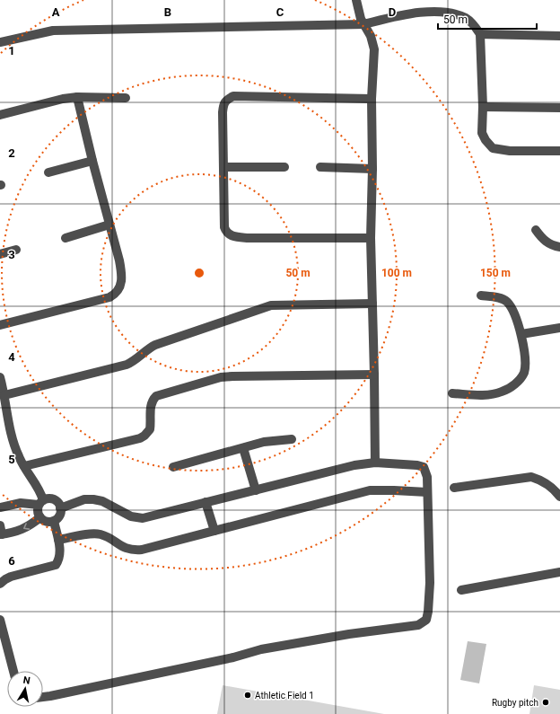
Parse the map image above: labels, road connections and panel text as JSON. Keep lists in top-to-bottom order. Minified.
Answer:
{"places":["Athletic Field 1","Rugby pitch"],"scale_bar":"50 m","north":"top","grid":{"columns":["A","B","C","D"],"rows":["1","2","3","4","5","6"]},"rings":["50 m","100 m","150 m"]}
